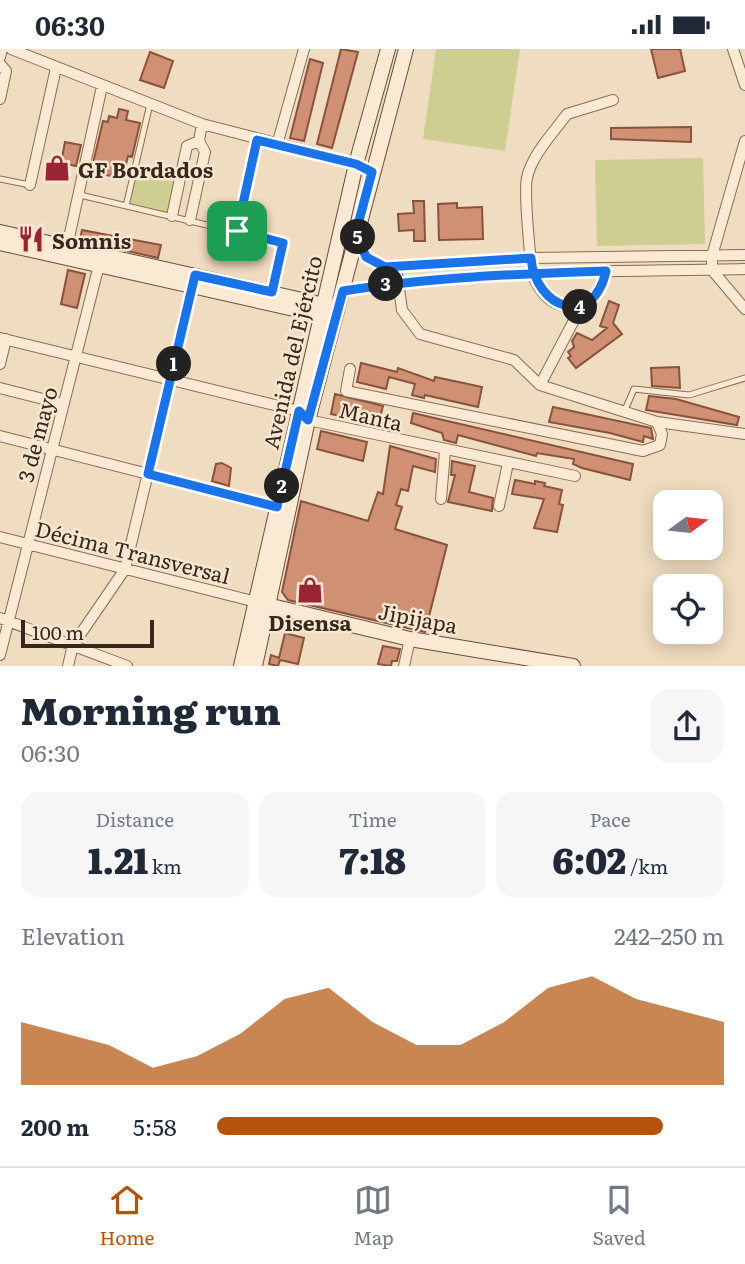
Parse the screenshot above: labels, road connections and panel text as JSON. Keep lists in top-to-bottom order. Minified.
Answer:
{"streets":{"main road":["Avenida del Ejército","Jipijapa"],"street":["Manta","3 de mayo","Décima Transversal"]},"crossings":[["Avenida del Ejército","Manta"],["Avenida del Ejército","Décima Transversal"],["Avenida del Ejército","Jipijapa"],["Manta","3 de mayo"],["3 de mayo","Décima Transversal"],["Décima Transversal","Jipijapa"]],"places":{"shop":["GF Bordados","Disensa"],"restaurant":["Somnis"]},"scale_bar":"100 m","north":"right","page":{"status":"06:30","pins":["5","3","4","1","2"],"scale":"100 m","heading":["Morning run","06:30"],"stats":[["Distance","1.21 km"],["Time","7:18"],["Pace","6:02 /km"]],"chart":["Elevation","242–250 m"],"list":[{"name":"200 m","note":"5:58"}],"tabs":["Home","Map","Saved"]}}
